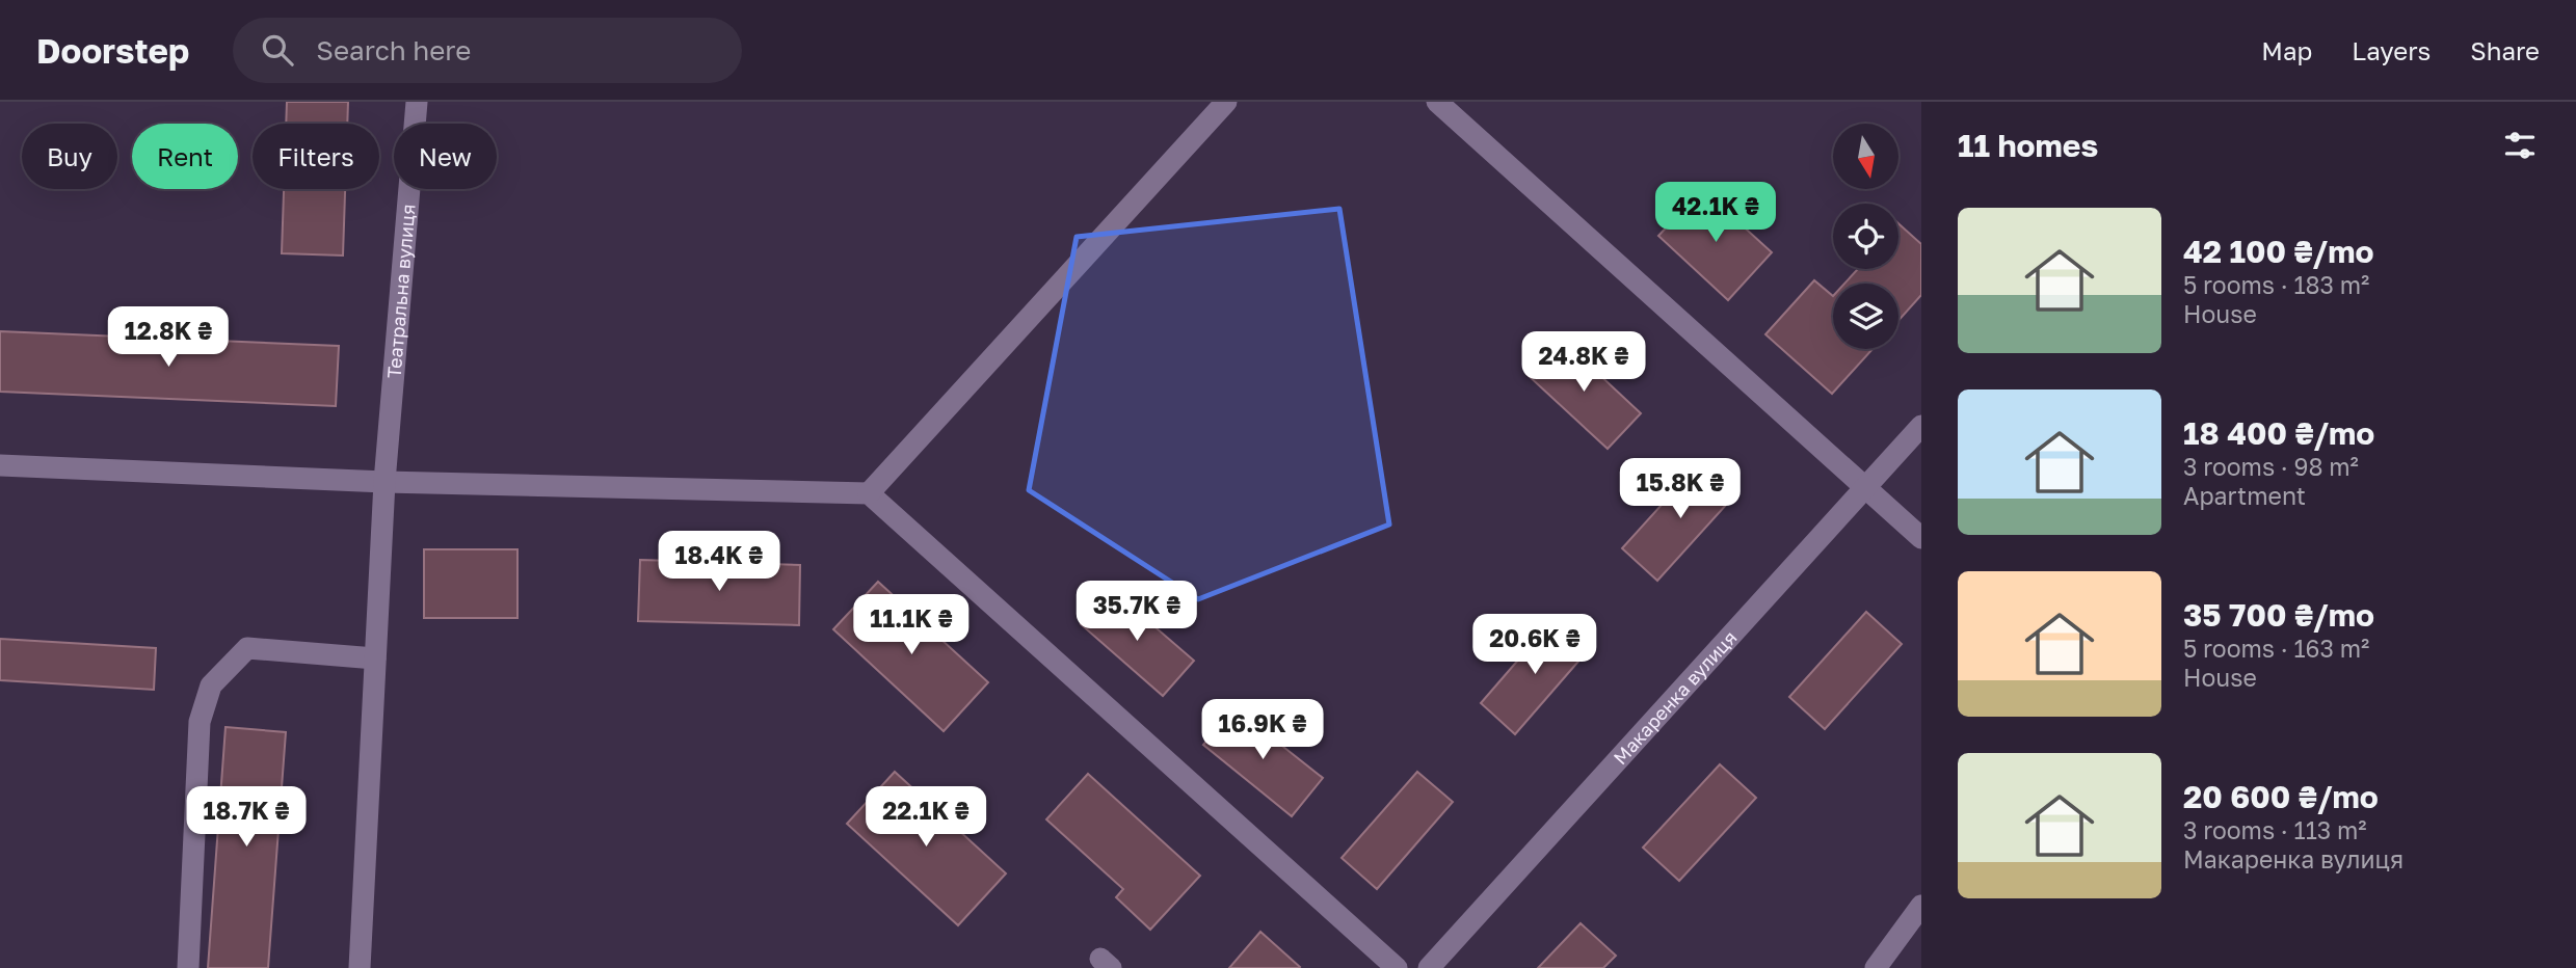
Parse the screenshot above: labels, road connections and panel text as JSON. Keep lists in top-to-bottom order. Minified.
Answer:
{"streets":{"street":["Театральна вулиця","Макаренка вулиця"]},"north":"bottom","page":{"header":"Doorstep","search":"Search here","nav":["Map","Layers","Share"],"heading":"11 homes","chip":["Buy","Rent","Filters","New"],"price":["42.1K ₴","12.8K ₴","24.8K ₴","15.8K ₴","18.4K ₴","35.7K ₴","11.1K ₴","20.6K ₴","16.9K ₴","18.7K ₴","22.1K ₴"],"list":[{"name":"42 100 ₴/mo","note":"5 rooms · 183 m² · House"},{"name":"18 400 ₴/mo","note":"3 rooms · 98 m² · Apartment"},{"name":"35 700 ₴/mo","note":"5 rooms · 163 m² · House"},{"name":"20 600 ₴/mo","note":"3 rooms · 113 m² · Макаренка вулиця"}]}}
